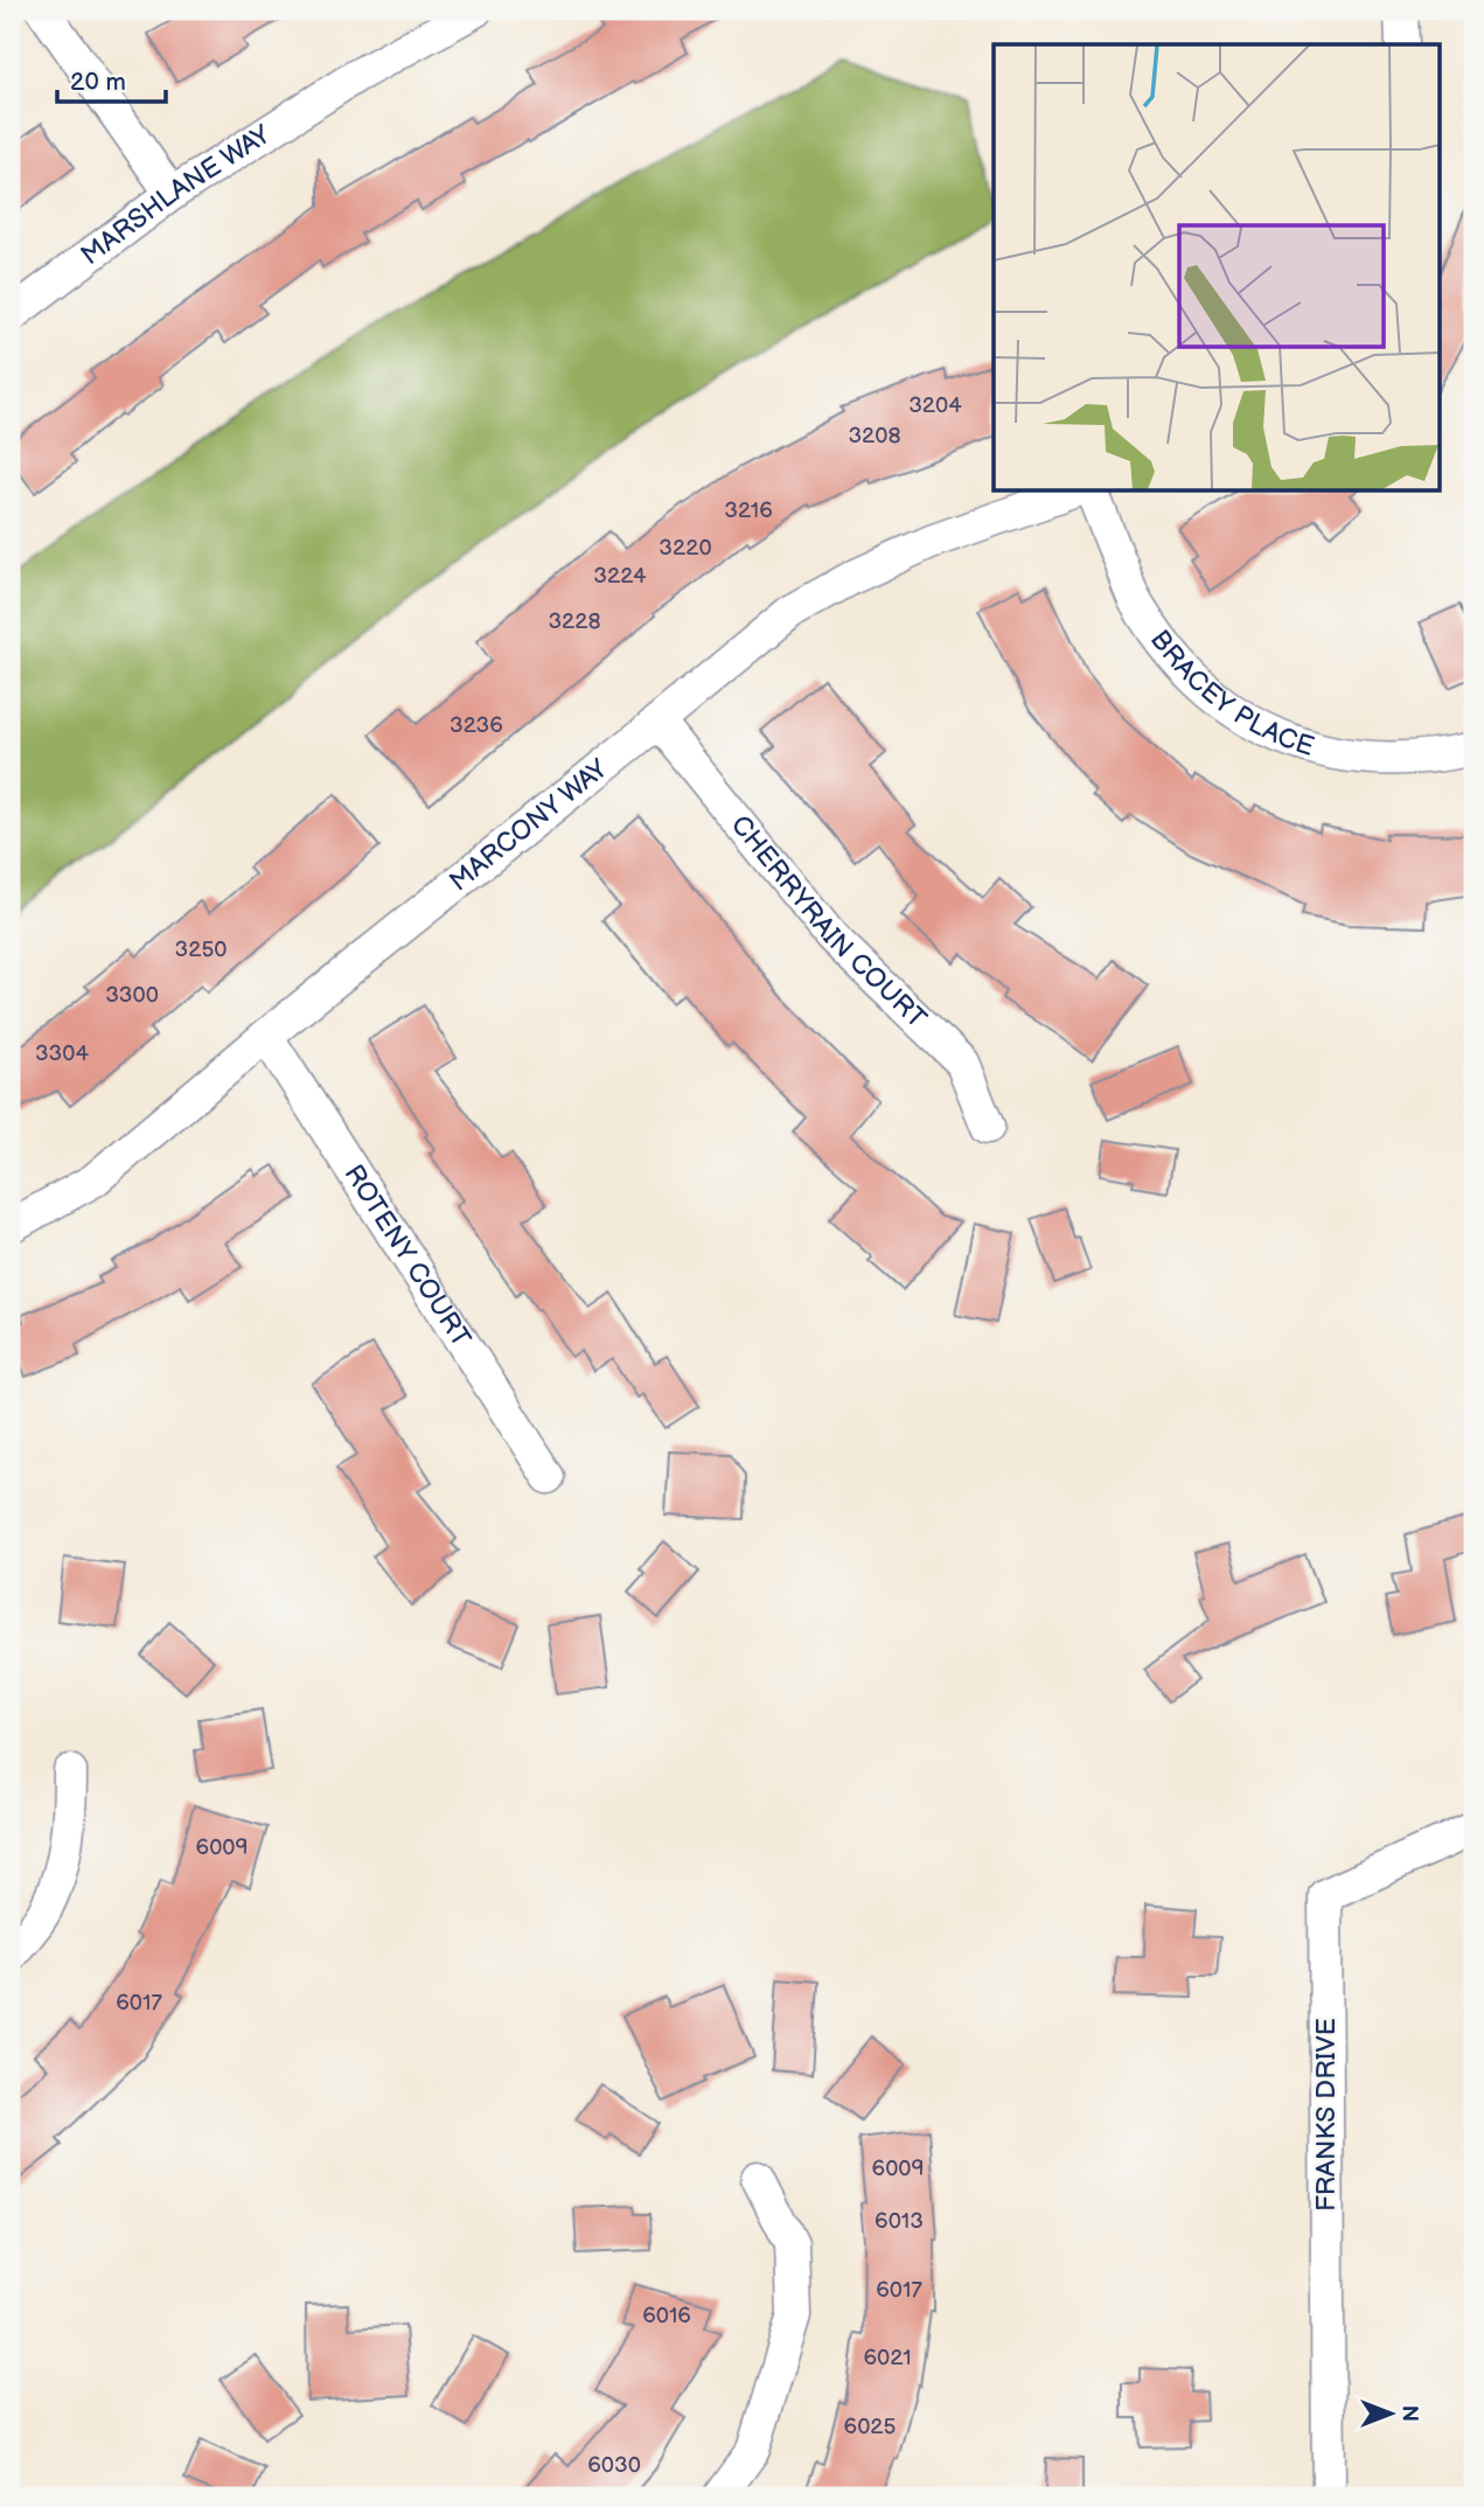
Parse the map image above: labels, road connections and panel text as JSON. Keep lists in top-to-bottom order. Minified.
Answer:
{"streets":{"street":["MARSHLANE WAY","BRACEY PLACE","MARCONY WAY","CHERRYRAIN COURT","ROTENY COURT","FRANKS DRIVE"]},"crossings":[["MARCONY WAY","CHERRYRAIN COURT"],["MARCONY WAY","ROTENY COURT"]],"house_numbers":["3204","3208","3216","3220","3224","3228","3236","3250","3300","3304","6009","6017","6009","6013","6017","6016","6021","6025","6030"],"scale_bar":"20 m","north":"right"}
